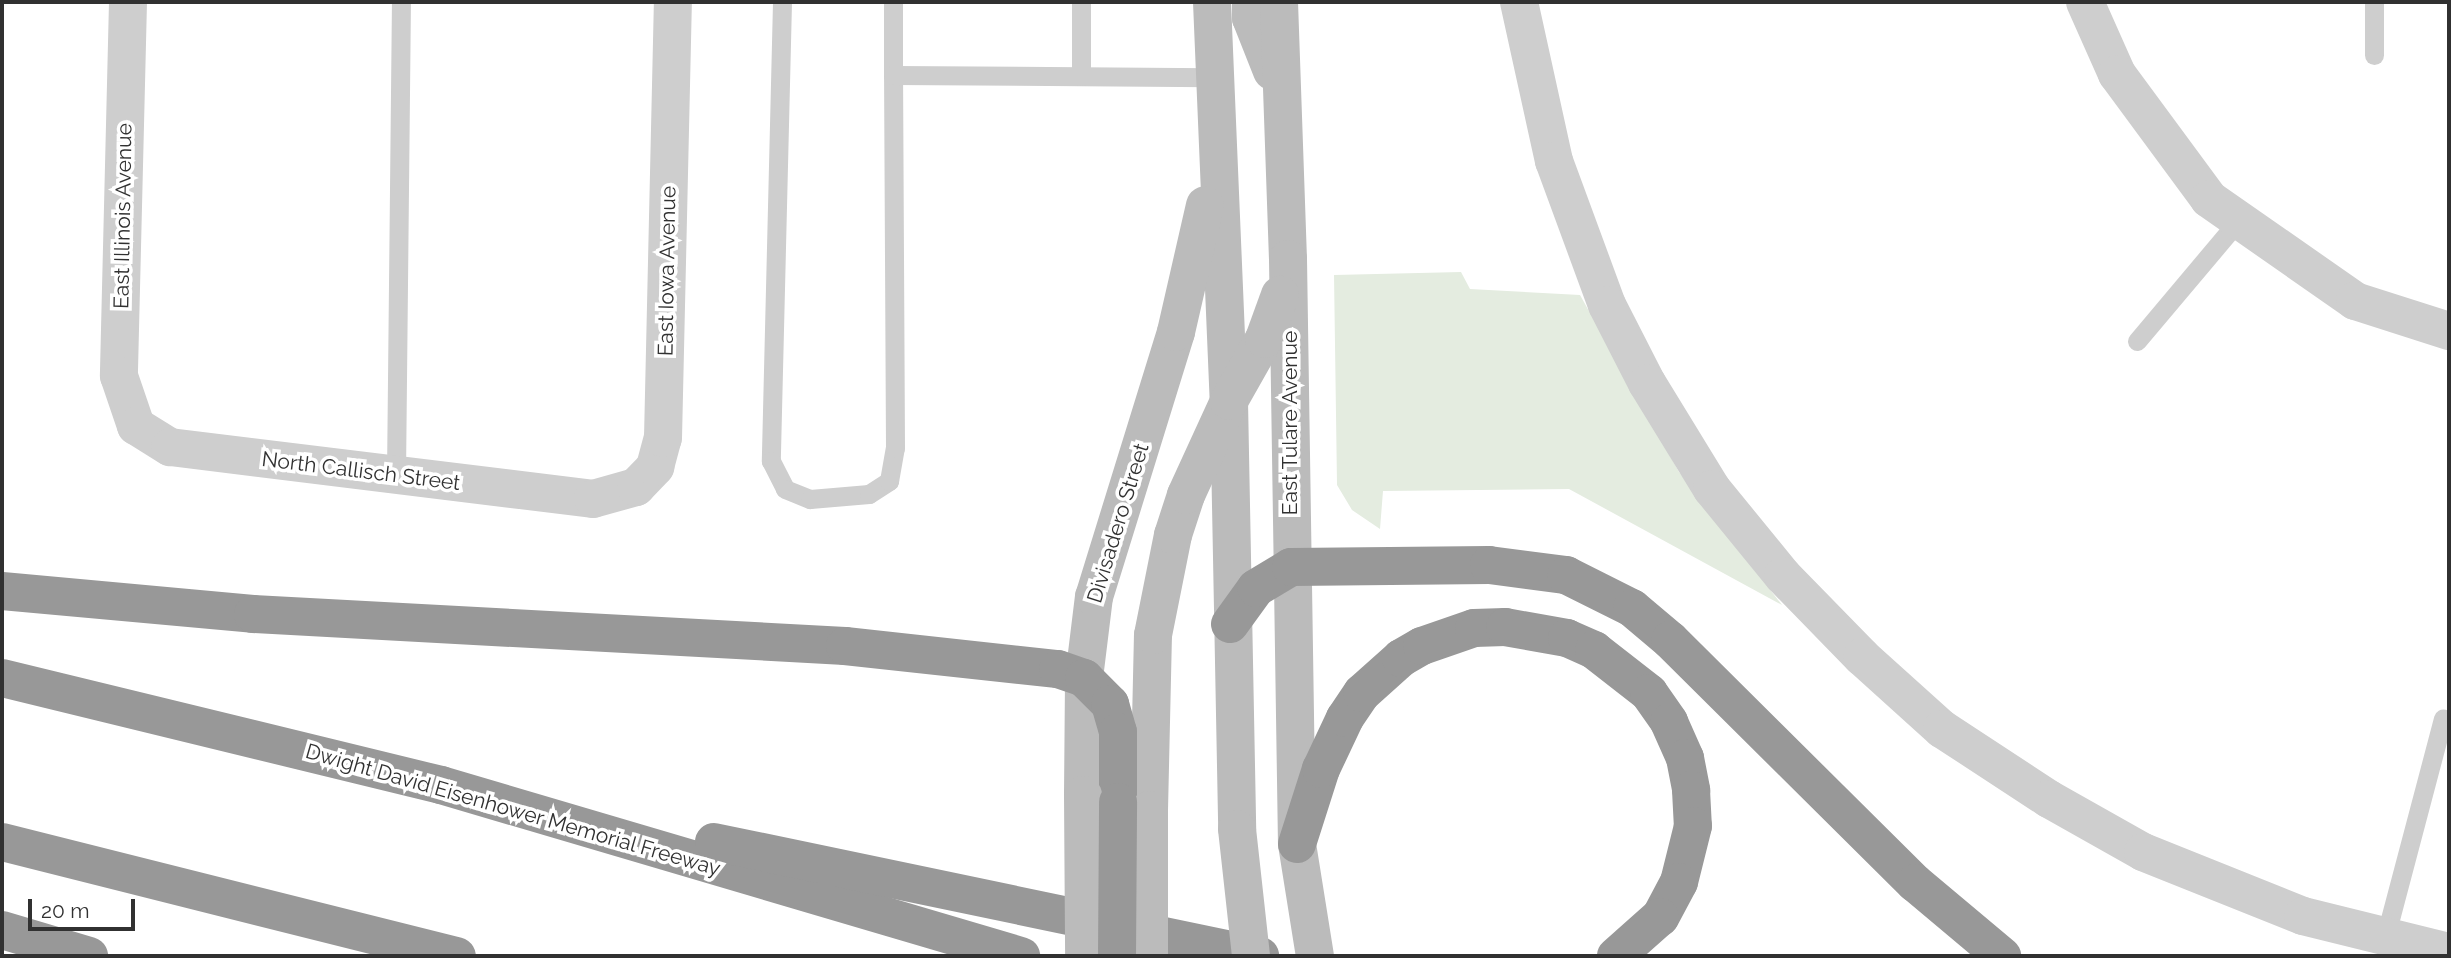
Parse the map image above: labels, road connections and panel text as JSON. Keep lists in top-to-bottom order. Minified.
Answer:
{"streets":{"highway":["Dwight David Eisenhower Memorial Freeway"],"main road":["East Tulare Avenue","Divisadero Street"],"street":["East Illinois Avenue","East Iowa Avenue","North Callisch Street"]},"crossings":[["East Illinois Avenue","North Callisch Street"],["East Iowa Avenue","North Callisch Street"]],"scale_bar":"20 m"}
